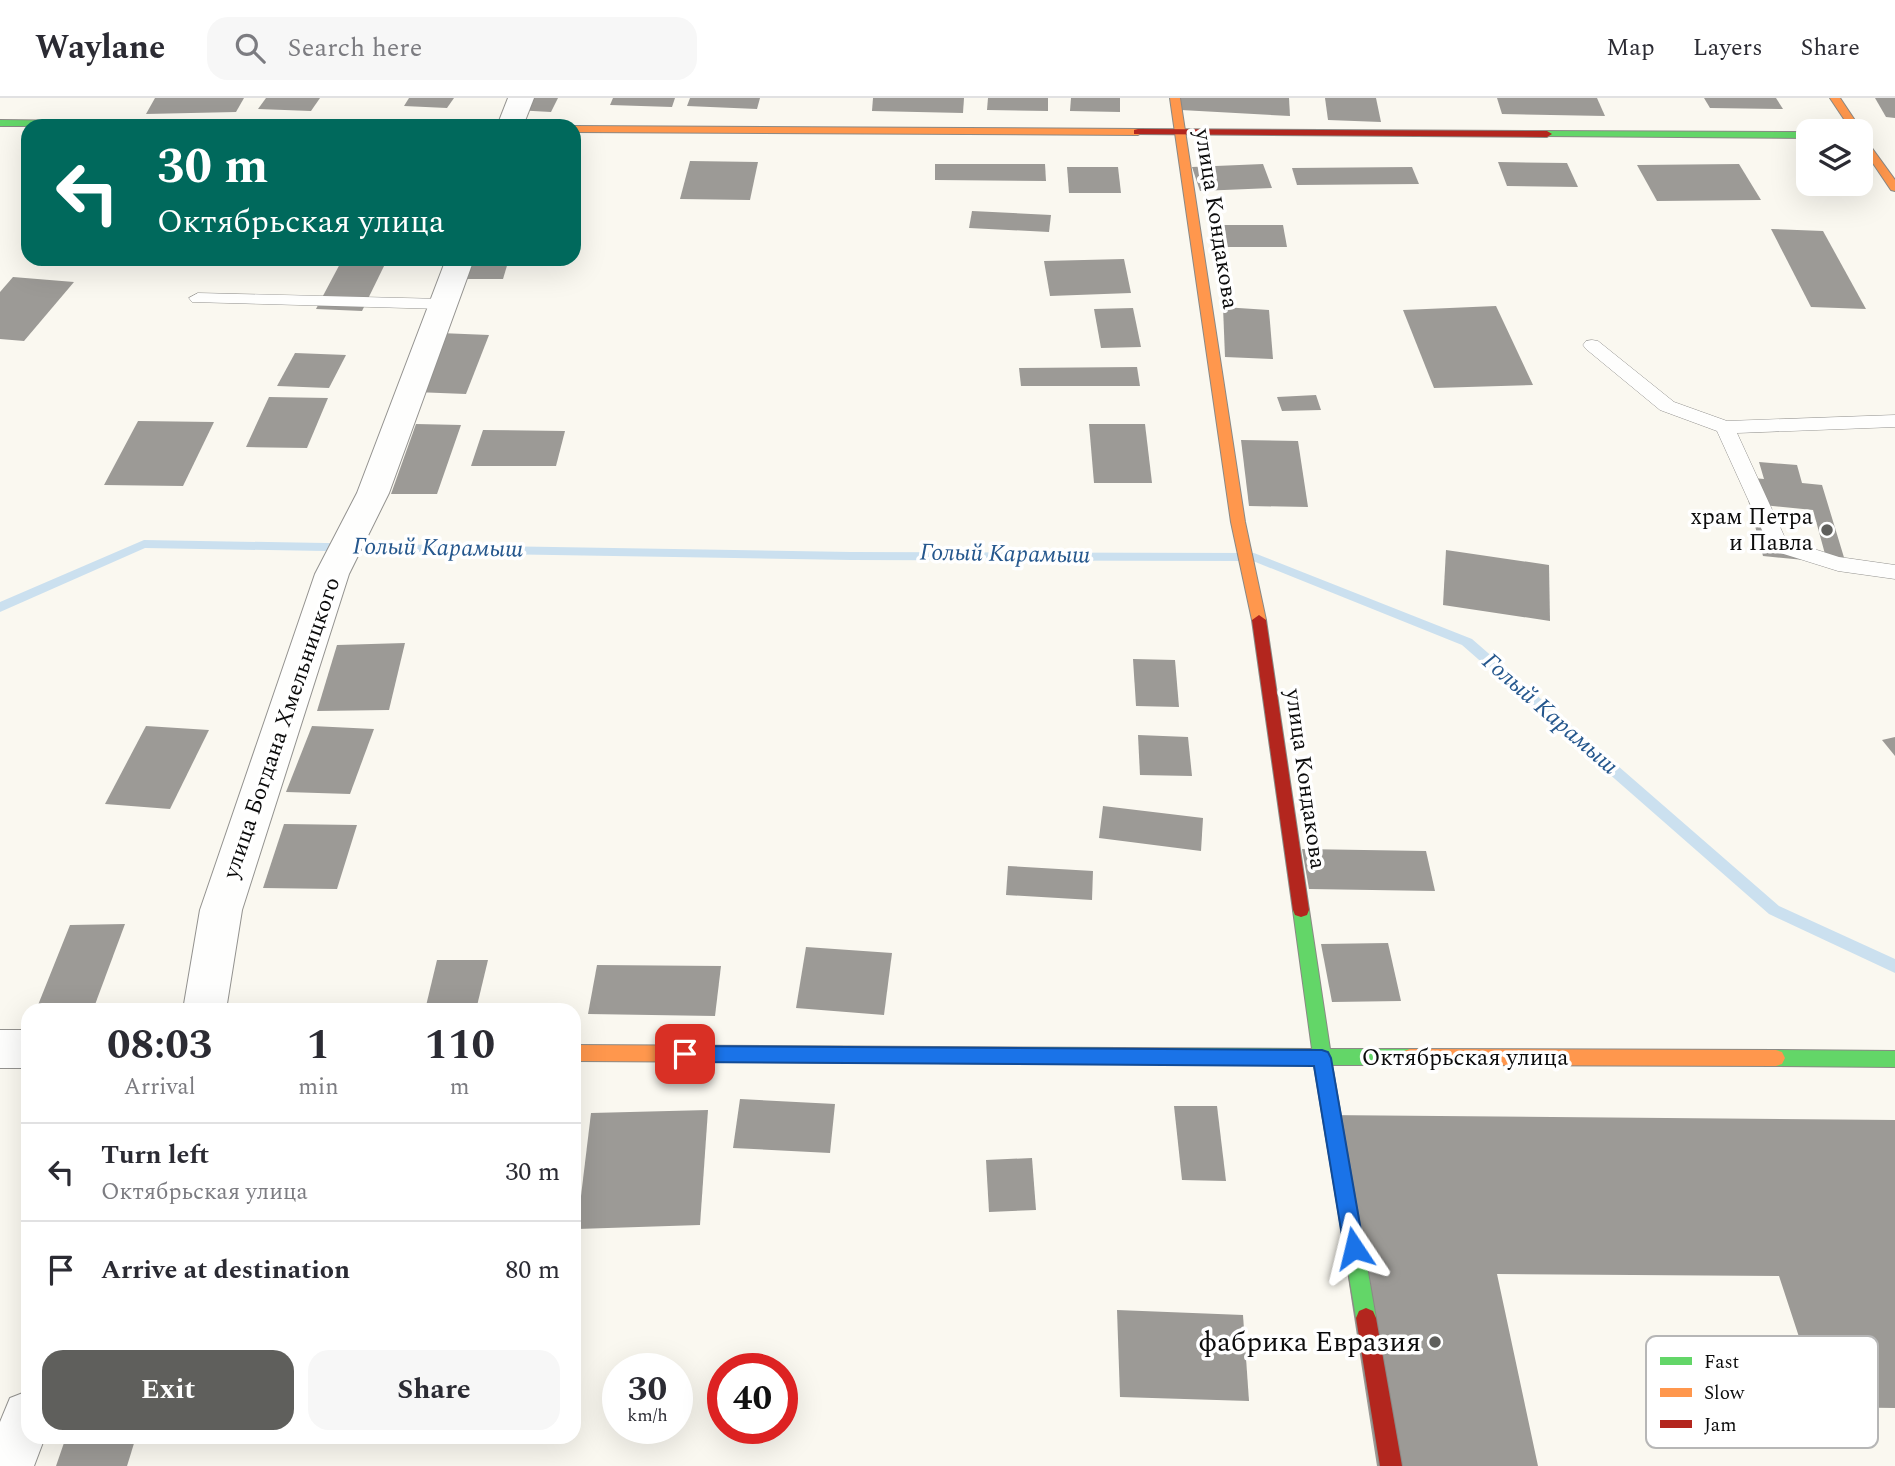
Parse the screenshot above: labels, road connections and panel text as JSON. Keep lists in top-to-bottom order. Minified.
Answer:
{"streets":{"street":["улица Кондакова","улица Богдана Хмельницкого","Октябрьская улица"]},"crossings":[["улица Кондакова","Октябрьская улица"]],"water":["Голый Карамыш"],"places":["храм Петра и Павла","фабрика Евразия"],"legend":["Fast","Slow","Jam"],"page":{"header":"Waylane","search":"Search here","nav":["Map","Layers","Share"],"turn":["30 m","Октябрьская улица"],"eta":["08:03","Arrival","1","min","110","m"],"list":[{"name":"Turn left","note":"Октябрьская улица","value":"30 m"},{"name":"Arrive at destination","value":"80 m"}],"buttons":["Exit","Share"],"speed":"30 km/h","limit":"40"}}
